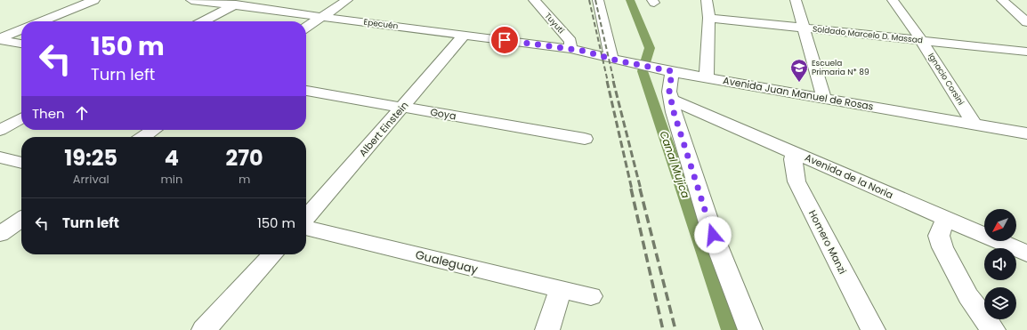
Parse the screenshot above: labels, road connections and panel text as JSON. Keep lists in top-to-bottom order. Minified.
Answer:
{"streets":{"street":["Tuyutí","Epecuén","Soldado Marcelo D. Massad","Ignacio Corsini","Avenida Juan Manuel de Rosas","Goya","Albert Einstein","Avenida de la Noria","Homero Manzi","Gualeguay"]},"crossings":[["Tuyutí","Epecuén"],["Tuyutí","Avenida Juan Manuel de Rosas"],["Epecuén","Avenida Juan Manuel de Rosas"],["Epecuén","Albert Einstein"],["Soldado Marcelo D. Massad","Ignacio Corsini"],["Ignacio Corsini","Avenida Juan Manuel de Rosas"],["Goya","Albert Einstein"],["Avenida de la Noria","Homero Manzi"]],"water":["Canal Mujica"],"places":{"school or university":["Escuela Primaria N* 89"]},"north":"bottom left","page":{"turn":["150 m","Turn left"],"then":"Then","eta":["19:25","Arrival","4","min","270","m"],"list":[{"name":"Turn left","value":"150 m"}]}}
